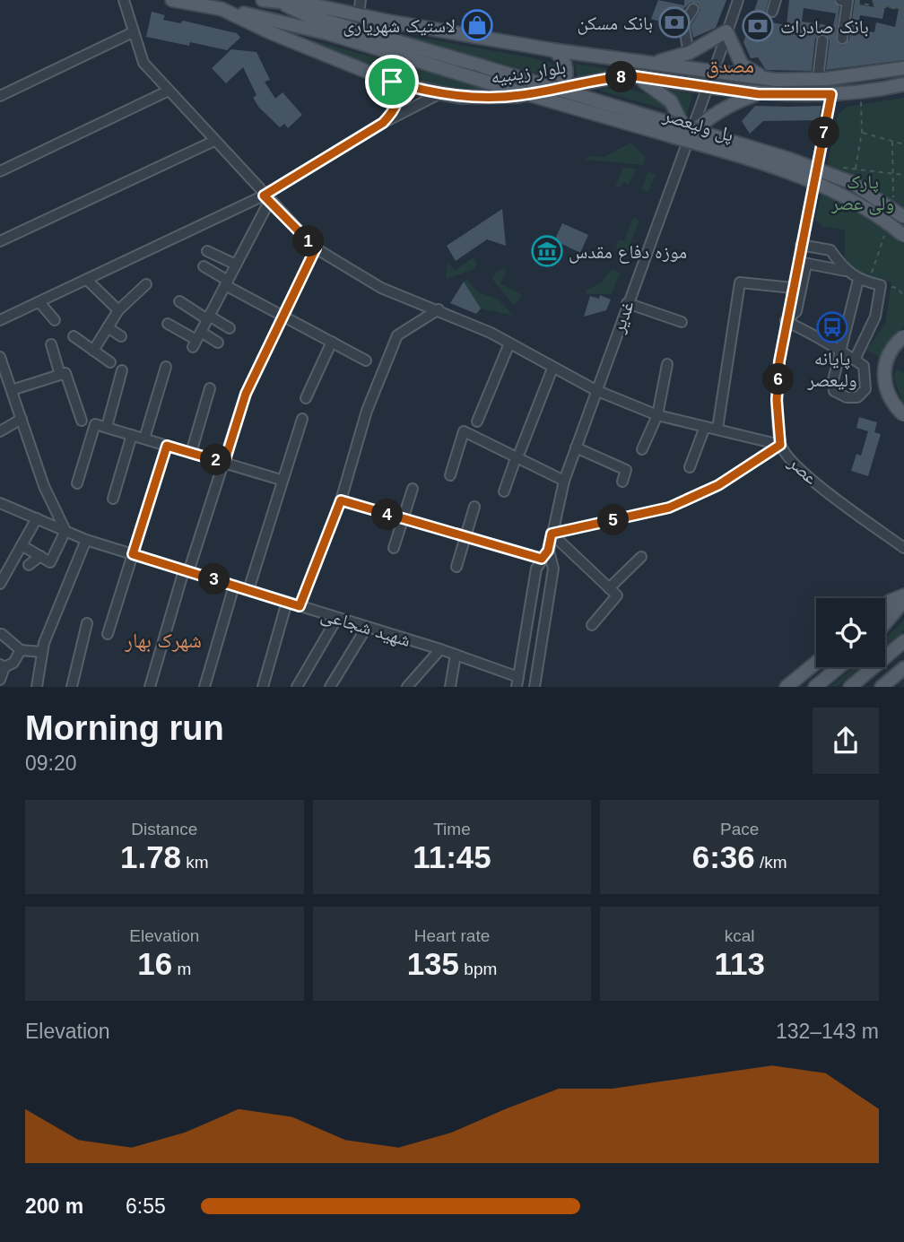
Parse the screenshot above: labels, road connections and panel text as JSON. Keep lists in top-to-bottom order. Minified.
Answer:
{"streets":{"main road":["بلوار زینبیه","پل ولیعصر"],"street":["غدیر","عصر","شهید شجاعی"]},"crossings":[["بلوار زینبیه","پل ولیعصر"],["بلوار زینبیه","غدیر"],["بلوار زینبیه","عصر"]],"districts":["مصدق","شهرک بهار"],"parks":["پارک ولی عصر"],"places":{"bank":["بانک مسکن","بانک صادرات"],"shop":["لاستیک شهریاری"],"museum":["موزه دفاع مقدس"],"bus stop":["پایانه ولیعصر"]},"page":{"pins":["8","7","1","6","2","4","5","3"],"heading":["Morning run","09:20"],"stats":[["Distance","1.78 km"],["Time","11:45"],["Pace","6:36 /km"],["Elevation","16 m"],["Heart rate","135 bpm"],["kcal","113"]],"chart":["Elevation","132–143 m"],"list":[{"name":"200 m","note":"6:55"}]}}
